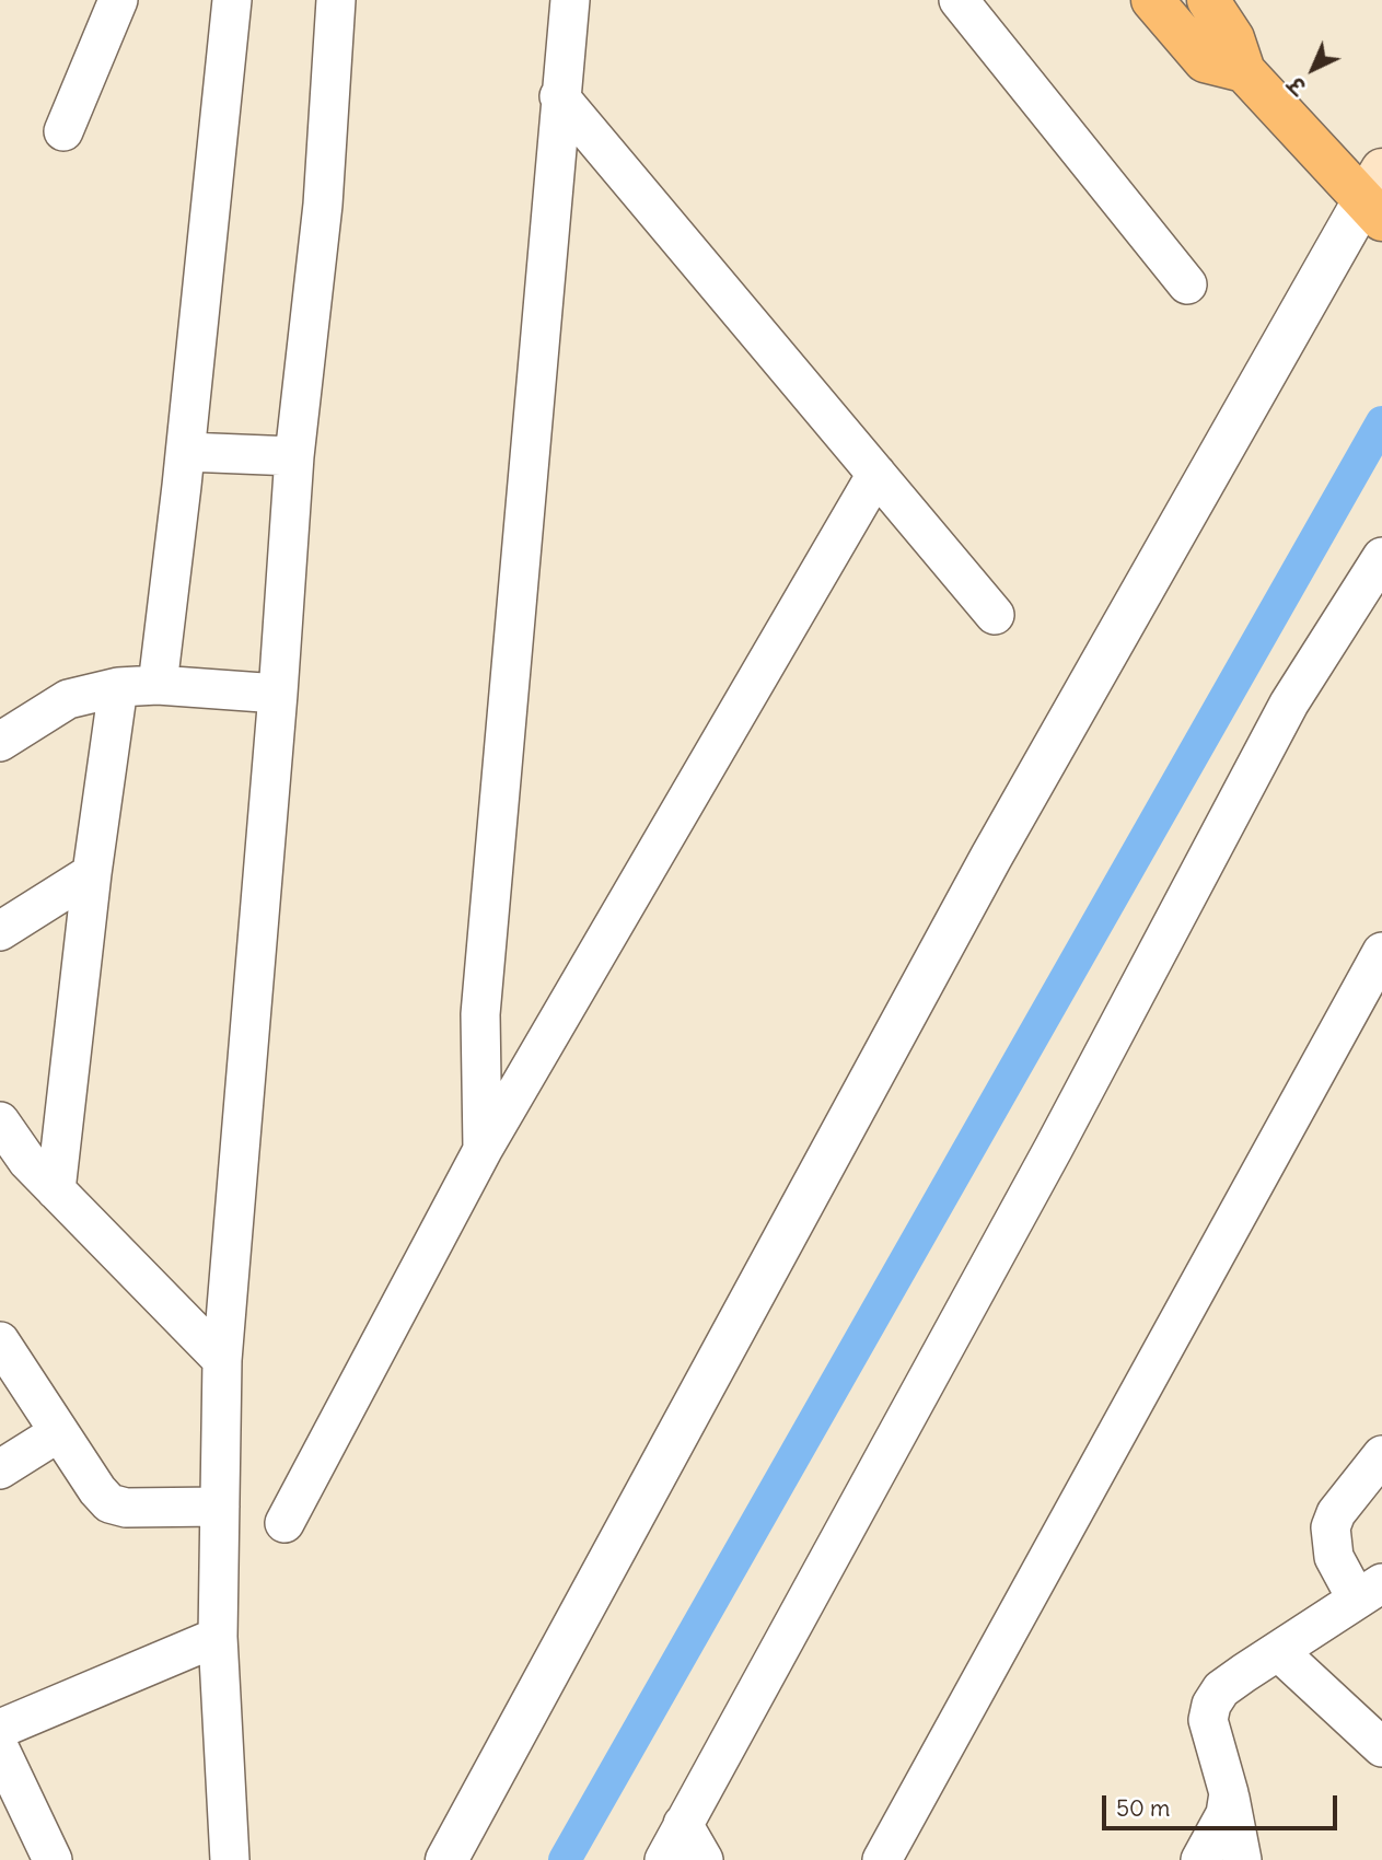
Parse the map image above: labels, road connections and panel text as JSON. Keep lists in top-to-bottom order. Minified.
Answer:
{"scale_bar":"50 m","north":"bottom left"}
